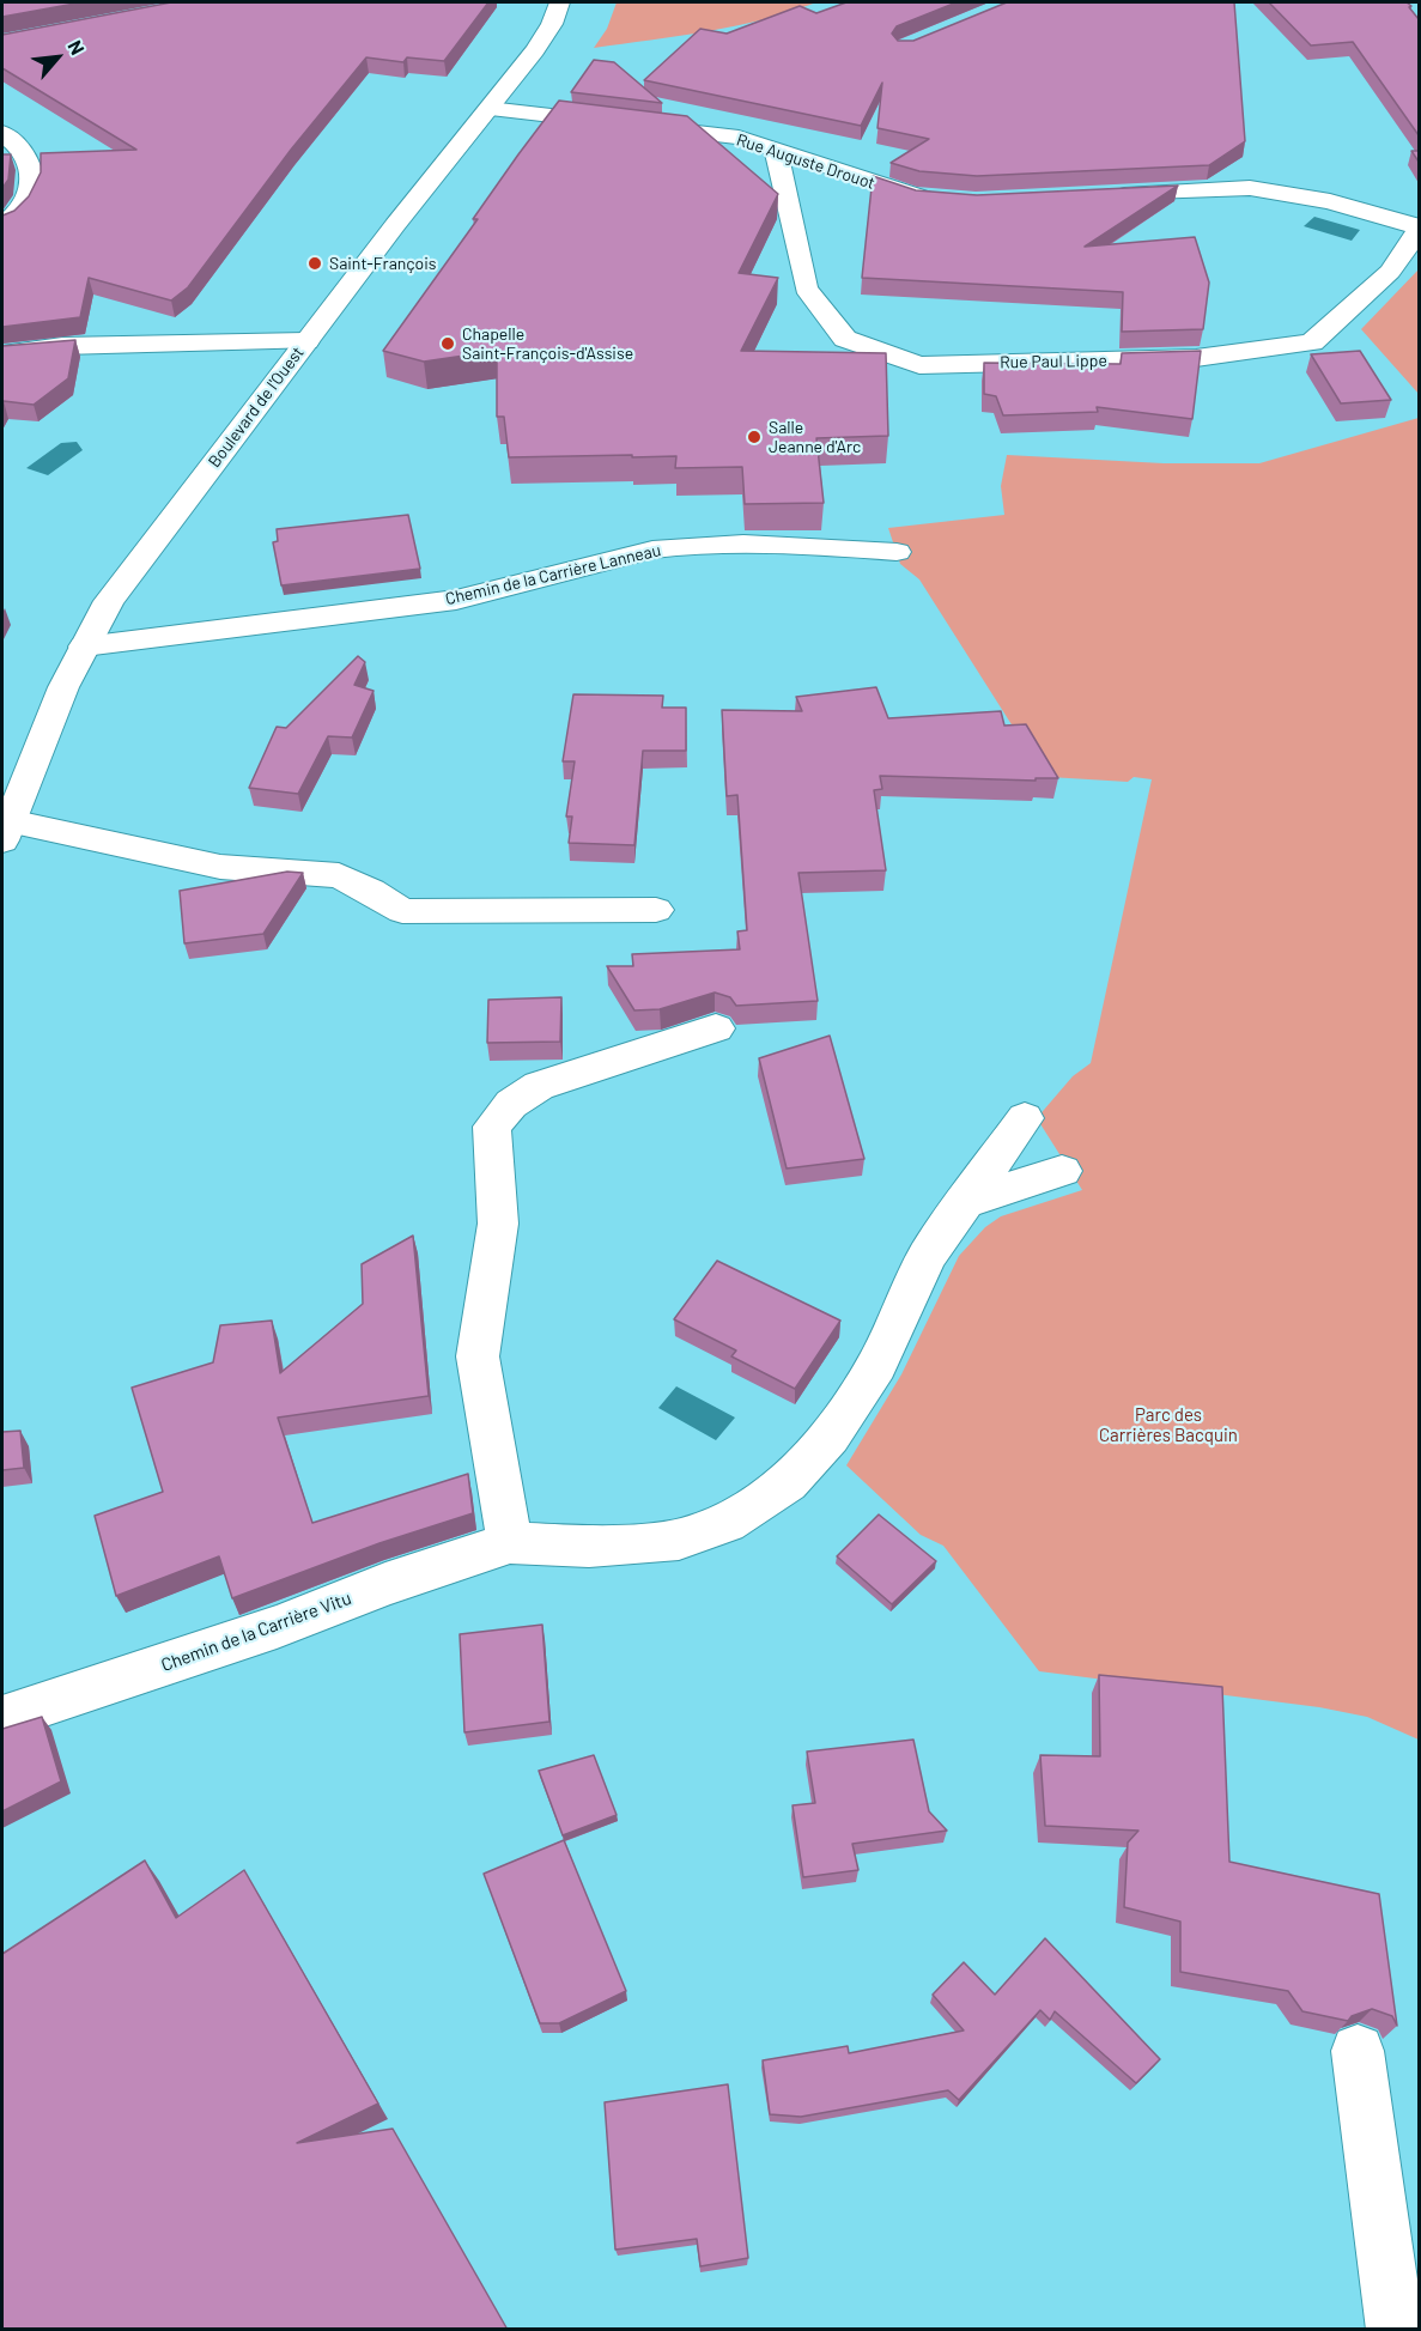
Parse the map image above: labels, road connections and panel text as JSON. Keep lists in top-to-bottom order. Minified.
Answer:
{"streets":{"street":["Rue Auguste Drouot","Rue Paul Lippe","Boulevard de l'Ouest","Chemin de la Carrière Lanneau","Chemin de la Carrière Vitu"]},"crossings":[["Rue Auguste Drouot","Rue Paul Lippe"],["Rue Auguste Drouot","Boulevard de l'Ouest"],["Boulevard de l'Ouest","Chemin de la Carrière Lanneau"]],"parks":["Parc des Carrières Bacquin"],"places":["Saint-François","Chapelle Saint-François-d'Assise","Salle Jeanne d'Arc"],"north":"top right"}
